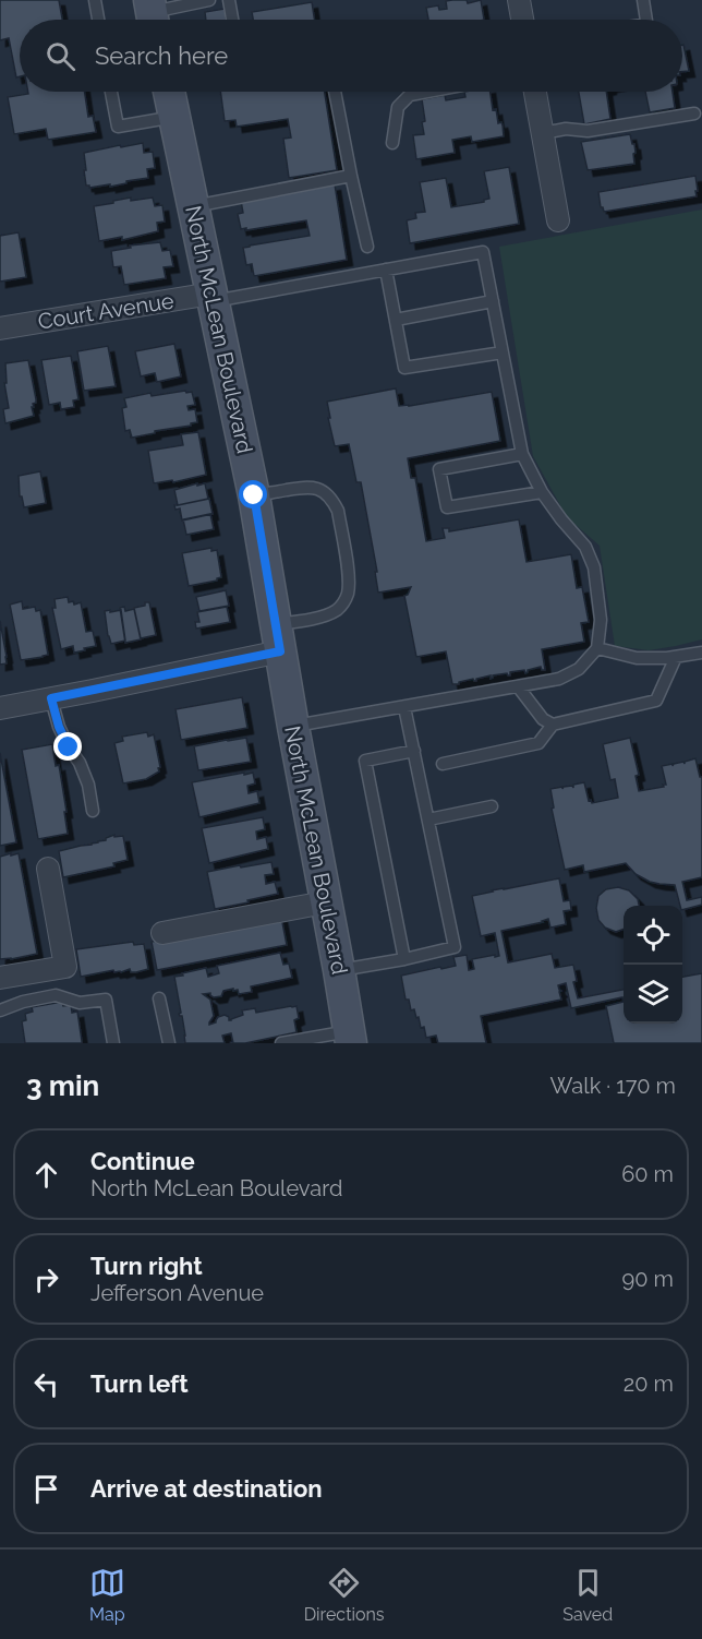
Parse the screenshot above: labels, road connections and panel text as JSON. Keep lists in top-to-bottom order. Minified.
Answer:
{"streets":{"main road":["North McLean Boulevard"],"street":["Court Avenue"]},"crossings":[["Court Avenue","North McLean Boulevard"]],"page":{"search":"Search here","heading":["3 min","Walk · 170 m"],"list":[["Continue","North McLean Boulevard","60 m"],["Turn right","Jefferson Avenue","90 m"],["Turn left","20 m"],"Arrive at destination"],"nav":["Map","Directions","Saved"]}}
